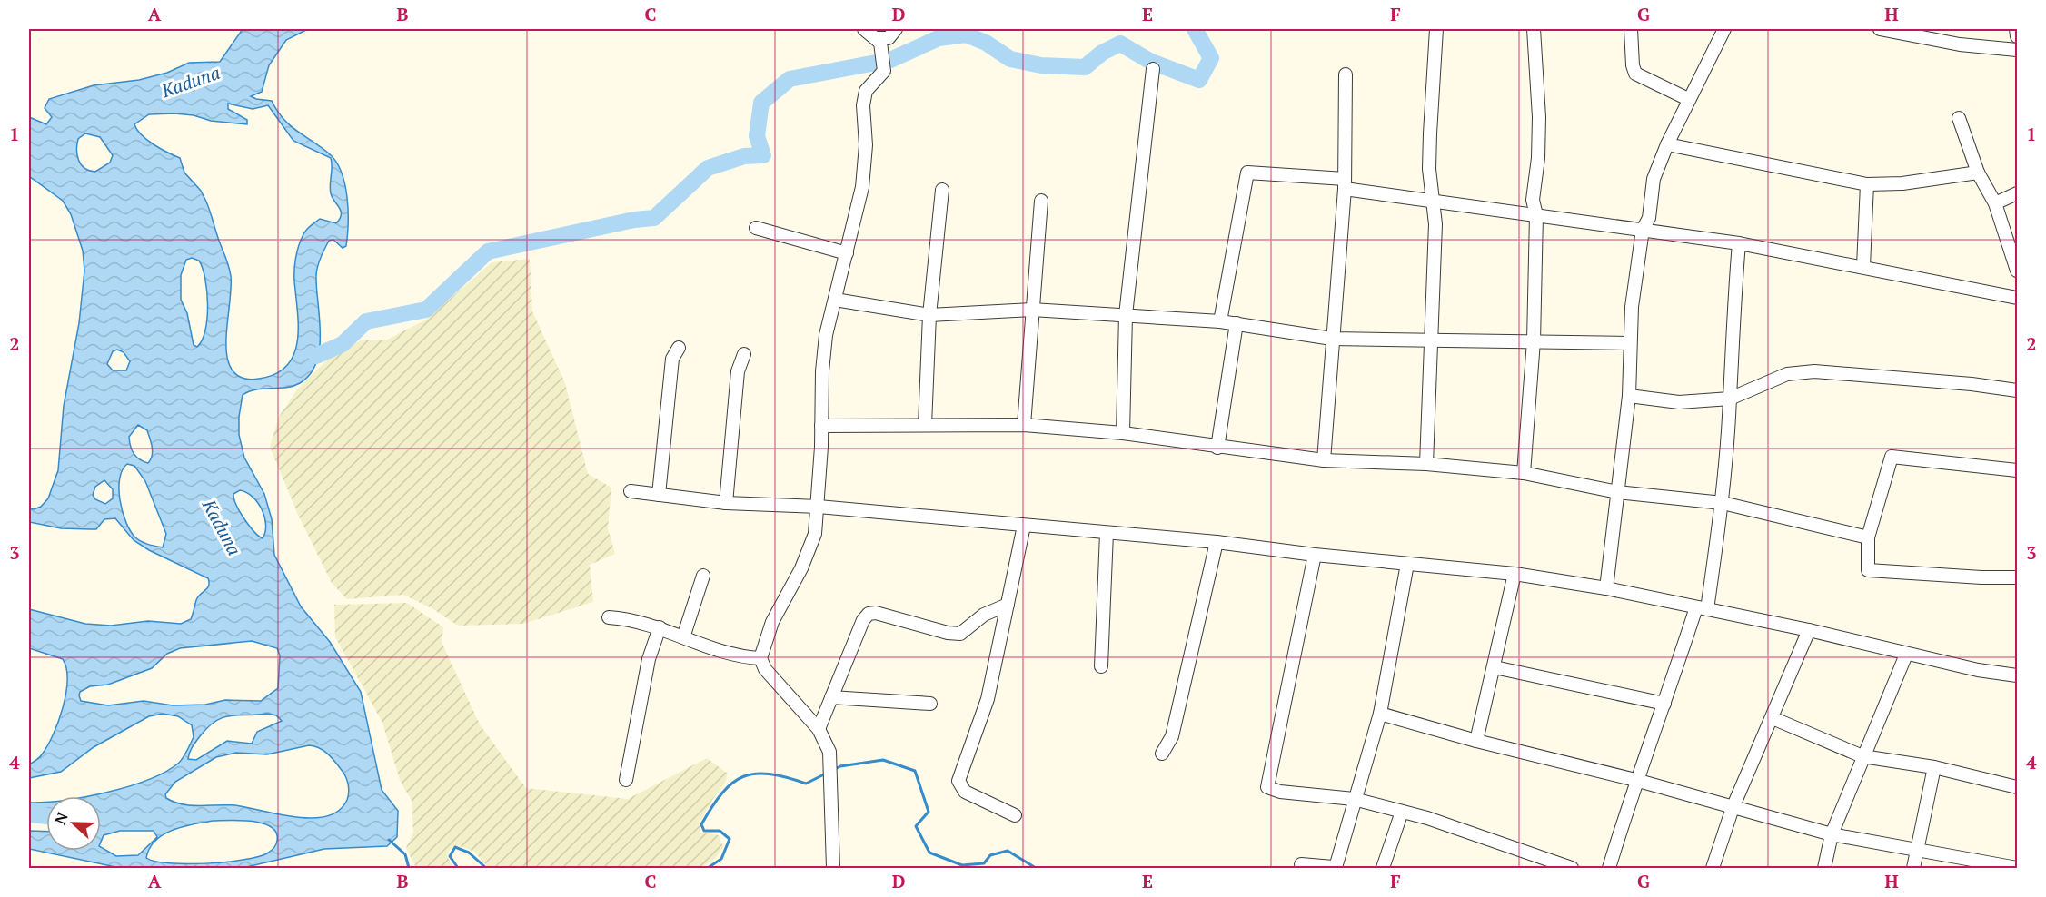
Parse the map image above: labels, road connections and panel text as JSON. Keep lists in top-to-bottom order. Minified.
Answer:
{"water":["Kaduna"],"north":"left","grid":{"columns":["A","B","C","D","E","F","G","H"],"rows":["1","2","3","4"]}}
